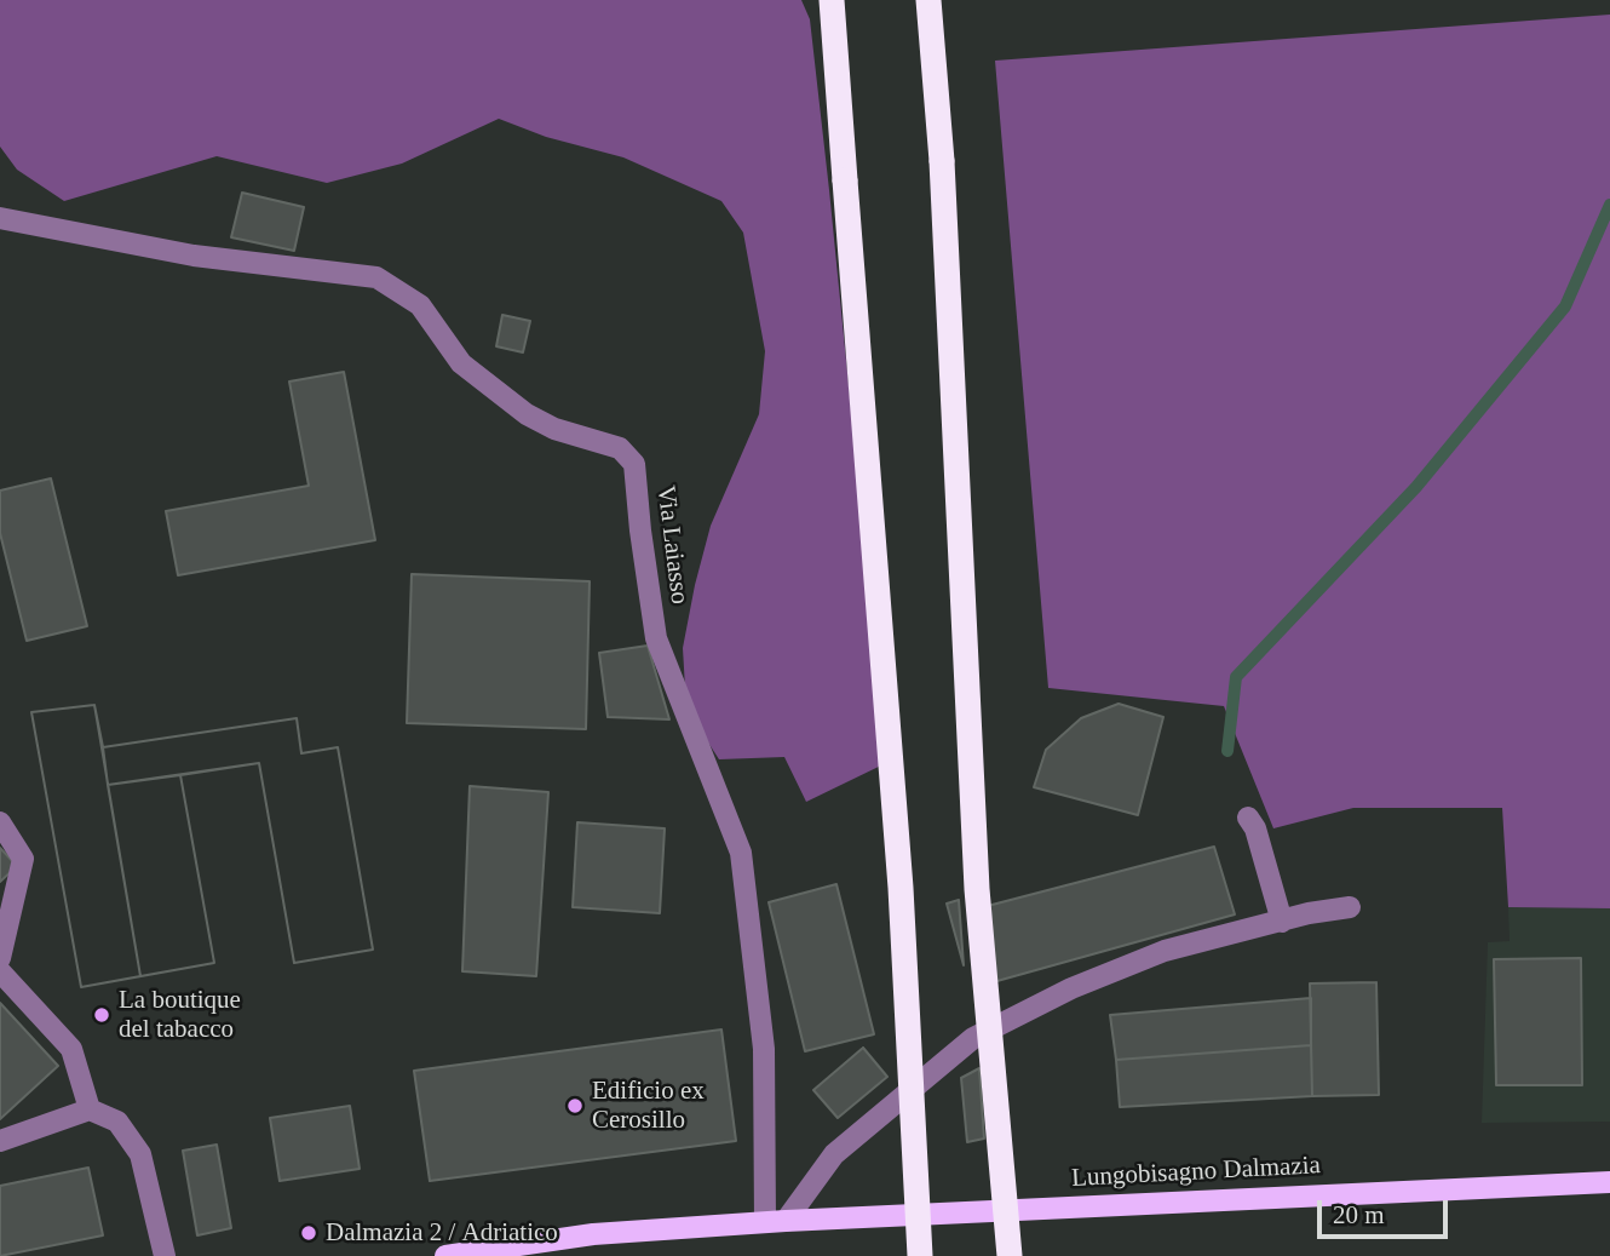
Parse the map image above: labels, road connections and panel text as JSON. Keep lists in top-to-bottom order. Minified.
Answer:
{"streets":{"main road":["Lungobisagno Dalmazia"],"street":["Via Laiasso"]},"crossings":[["Via Laiasso","Lungobisagno Dalmazia"]],"places":["La boutique del tabacco","Edificio ex Cerosillo","Dalmazia 2 / Adriatico"],"scale_bar":"20 m"}
